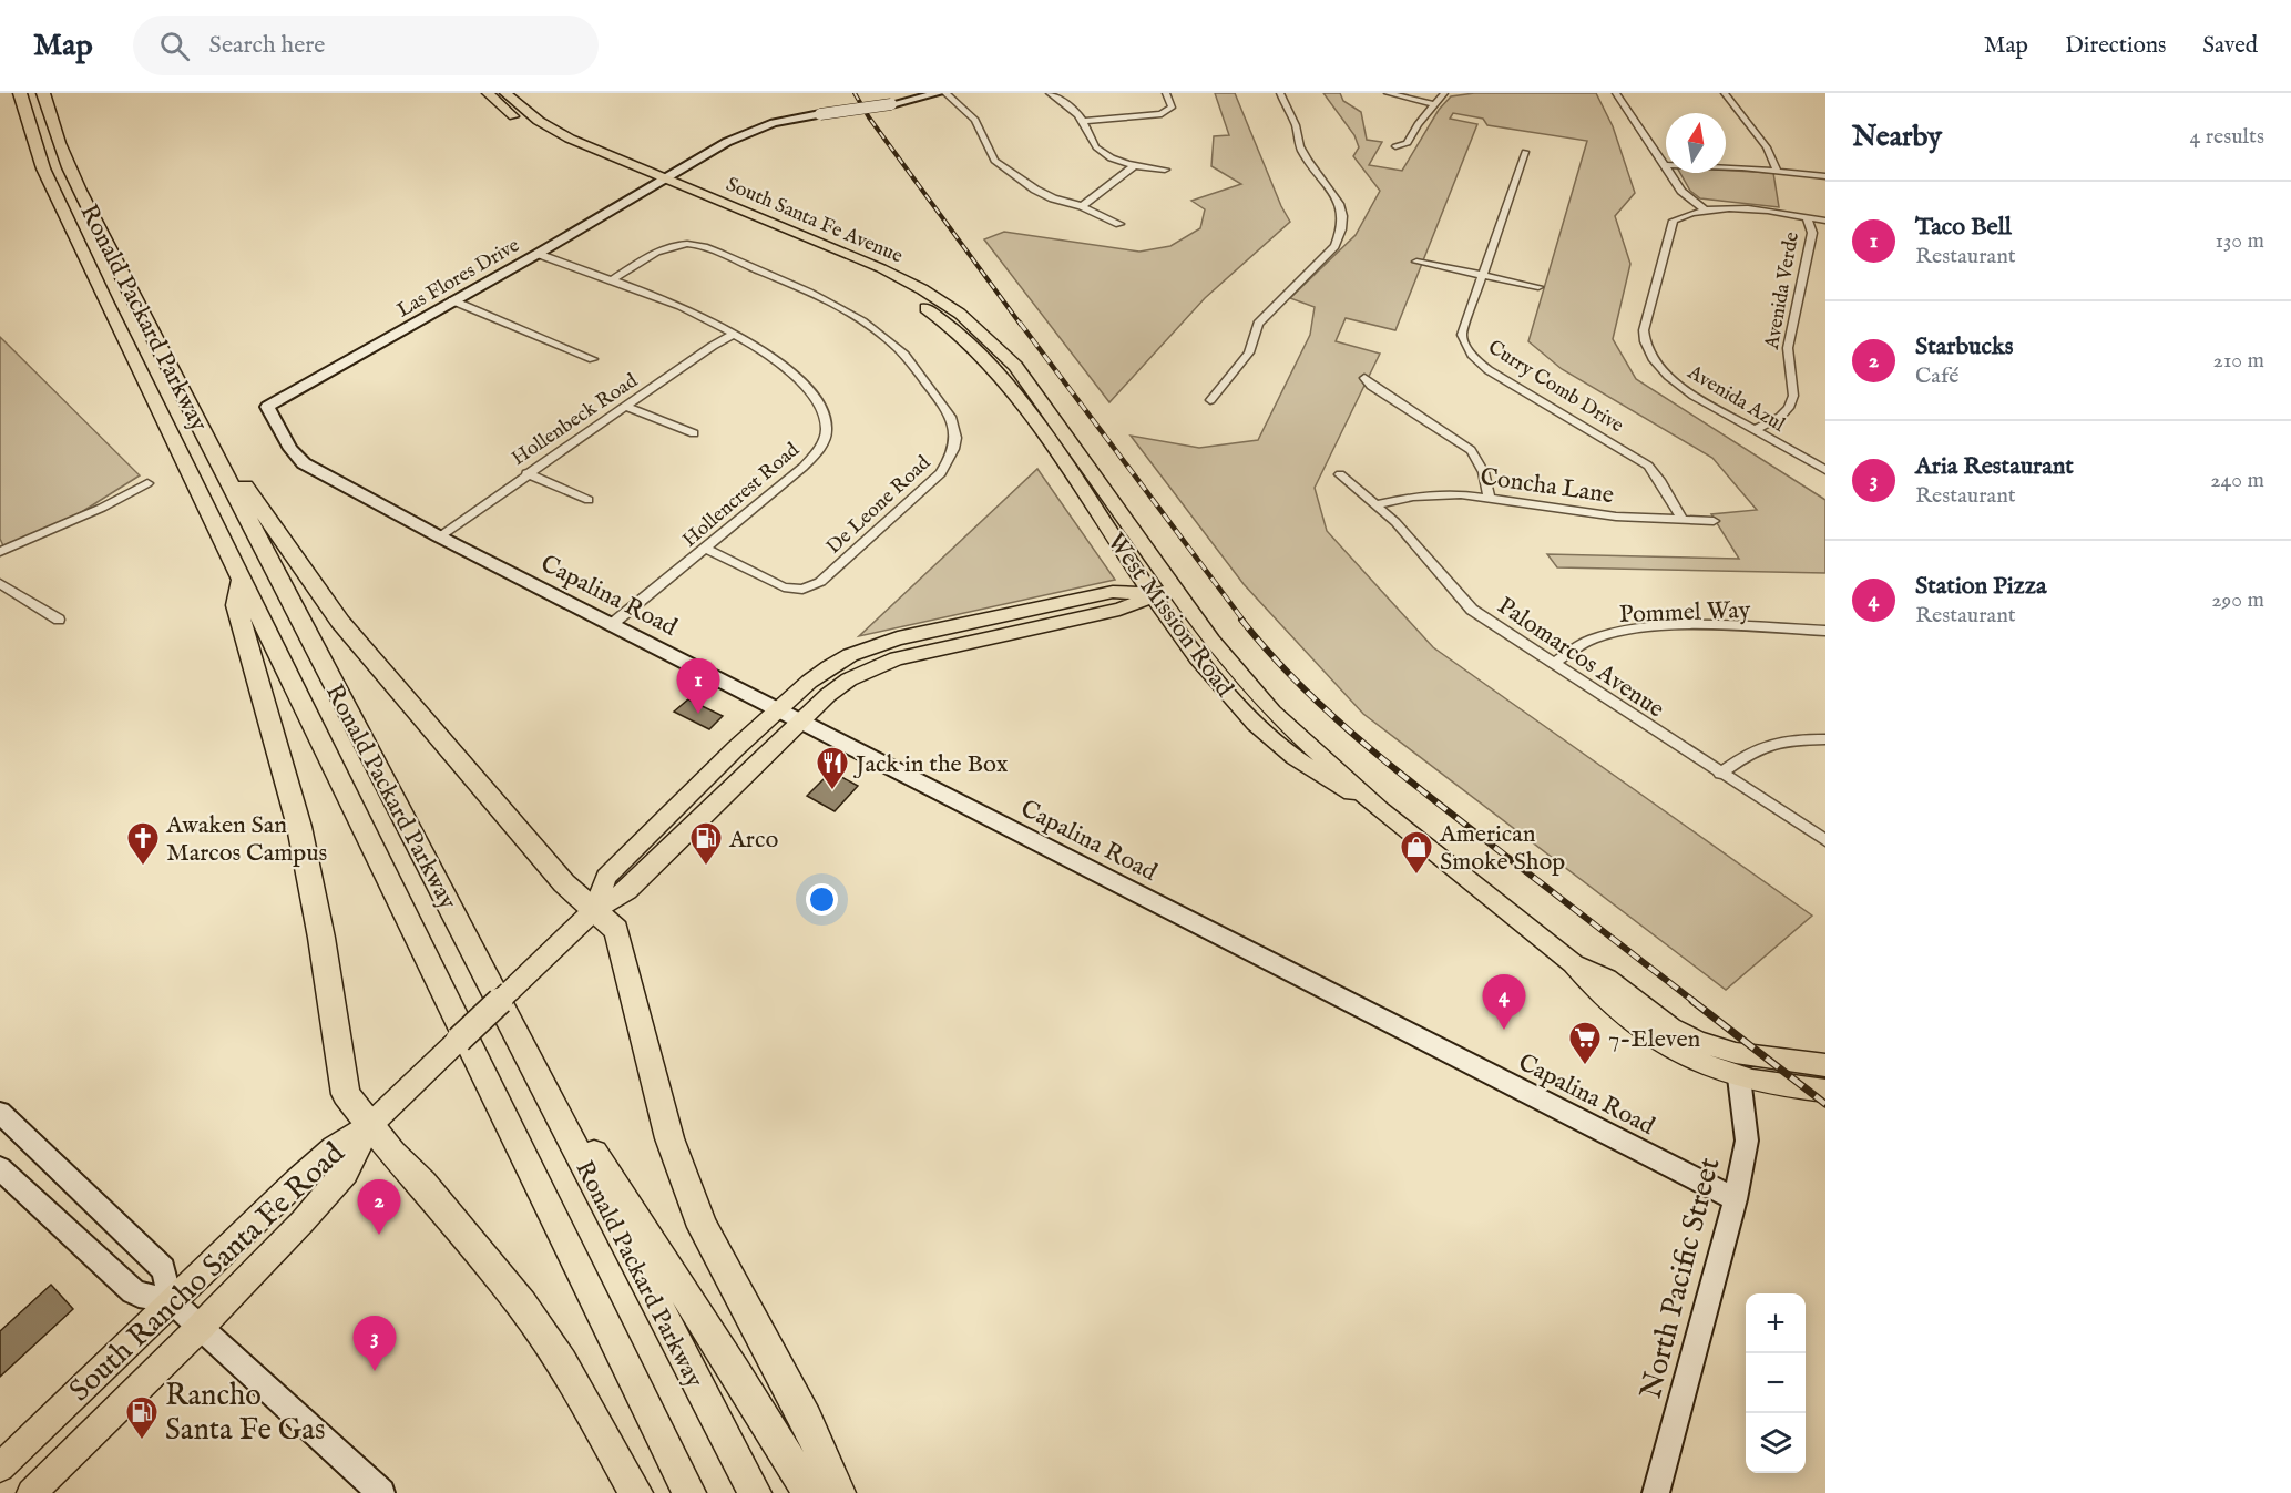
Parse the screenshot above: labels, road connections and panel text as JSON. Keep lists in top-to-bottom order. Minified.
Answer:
{"streets":{"highway":["Ronald Packard Parkway"],"main road":["South Santa Fe Avenue","West Mission Road","South Rancho Santa Fe Road"],"street":["Las Flores Drive","Avenida Verde","Curry Comb Drive","Avenida Azul","Hollenbeck Road","Concha Lane","Hollencrest Road","De Leone Road","Capalina Road","Pommel Way","Palomarcos Avenue","North Pacific Street"]},"crossings":[["South Santa Fe Avenue","Las Flores Drive"],["South Santa Fe Avenue","West Mission Road"],["Las Flores Drive","Hollencrest Road"],["Las Flores Drive","Capalina Road"],["Avenida Verde","Avenida Azul"],["Curry Comb Drive","Concha Lane"],["Hollenbeck Road","Hollencrest Road"],["Hollenbeck Road","Capalina Road"],["Concha Lane","Palomarcos Avenue"],["Hollencrest Road","De Leone Road"],["Hollencrest Road","Capalina Road"],["Capalina Road","North Pacific Street"],["Pommel Way","Palomarcos Avenue"],["West Mission Road","North Pacific Street"]],"places":{"restaurant":["Jack in the Box"],"church":["Awaken San Marcos Campus"],"fuel station":["Arco","Rancho Santa Fe Gas"],"shop":["American Smoke Shop"],"supermarket":["7-Eleven"]},"north":"top","page":{"header":"Map","search":"Search here","nav":["Map","Directions","Saved"],"heading":["Nearby","4 results"],"list":[{"mark":"1","name":"Taco Bell","note":"Restaurant","value":"130 m"},{"mark":"2","name":"Starbucks","note":"Café","value":"210 m"},{"mark":"3","name":"Aria Restaurant","note":"Restaurant","value":"240 m"},{"mark":"4","name":"Station Pizza","note":"Restaurant","value":"290 m"}],"pins":["1","4","2","3"],"map_buttons":["+","−"]}}
